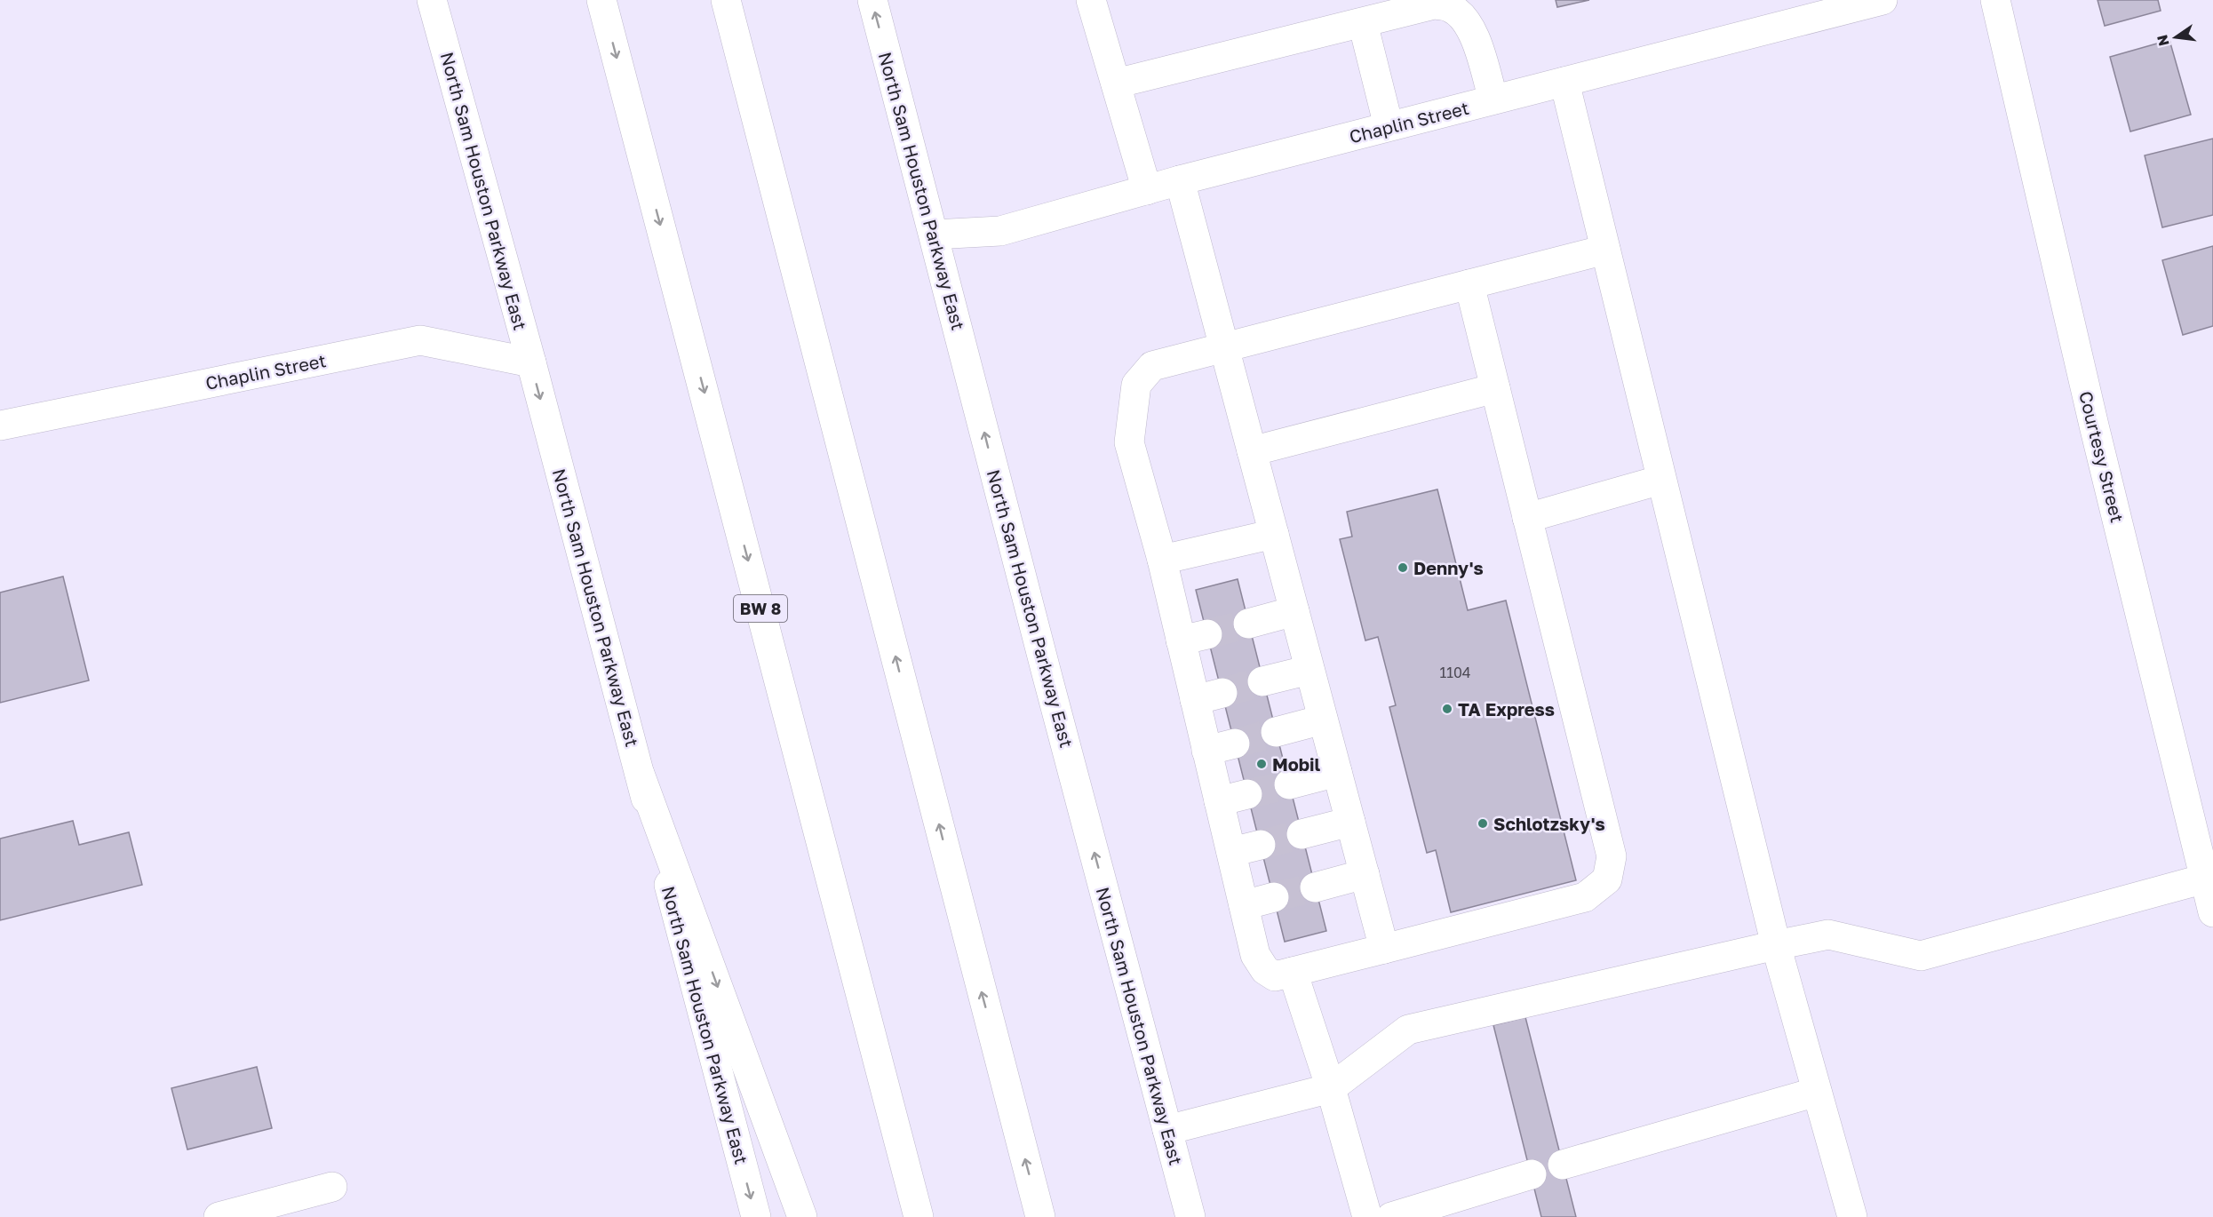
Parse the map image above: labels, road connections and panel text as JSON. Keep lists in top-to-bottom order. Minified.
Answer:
{"streets":{"main road":["Chaplin Street","North Sam Houston Parkway East","Courtesy Street","BW 8"]},"crossings":[["Chaplin Street","North Sam Houston Parkway East"]],"places":["Denny's","TA Express","Mobil","Schlotzsky's"],"house_numbers":["1104"],"north":"left"}
